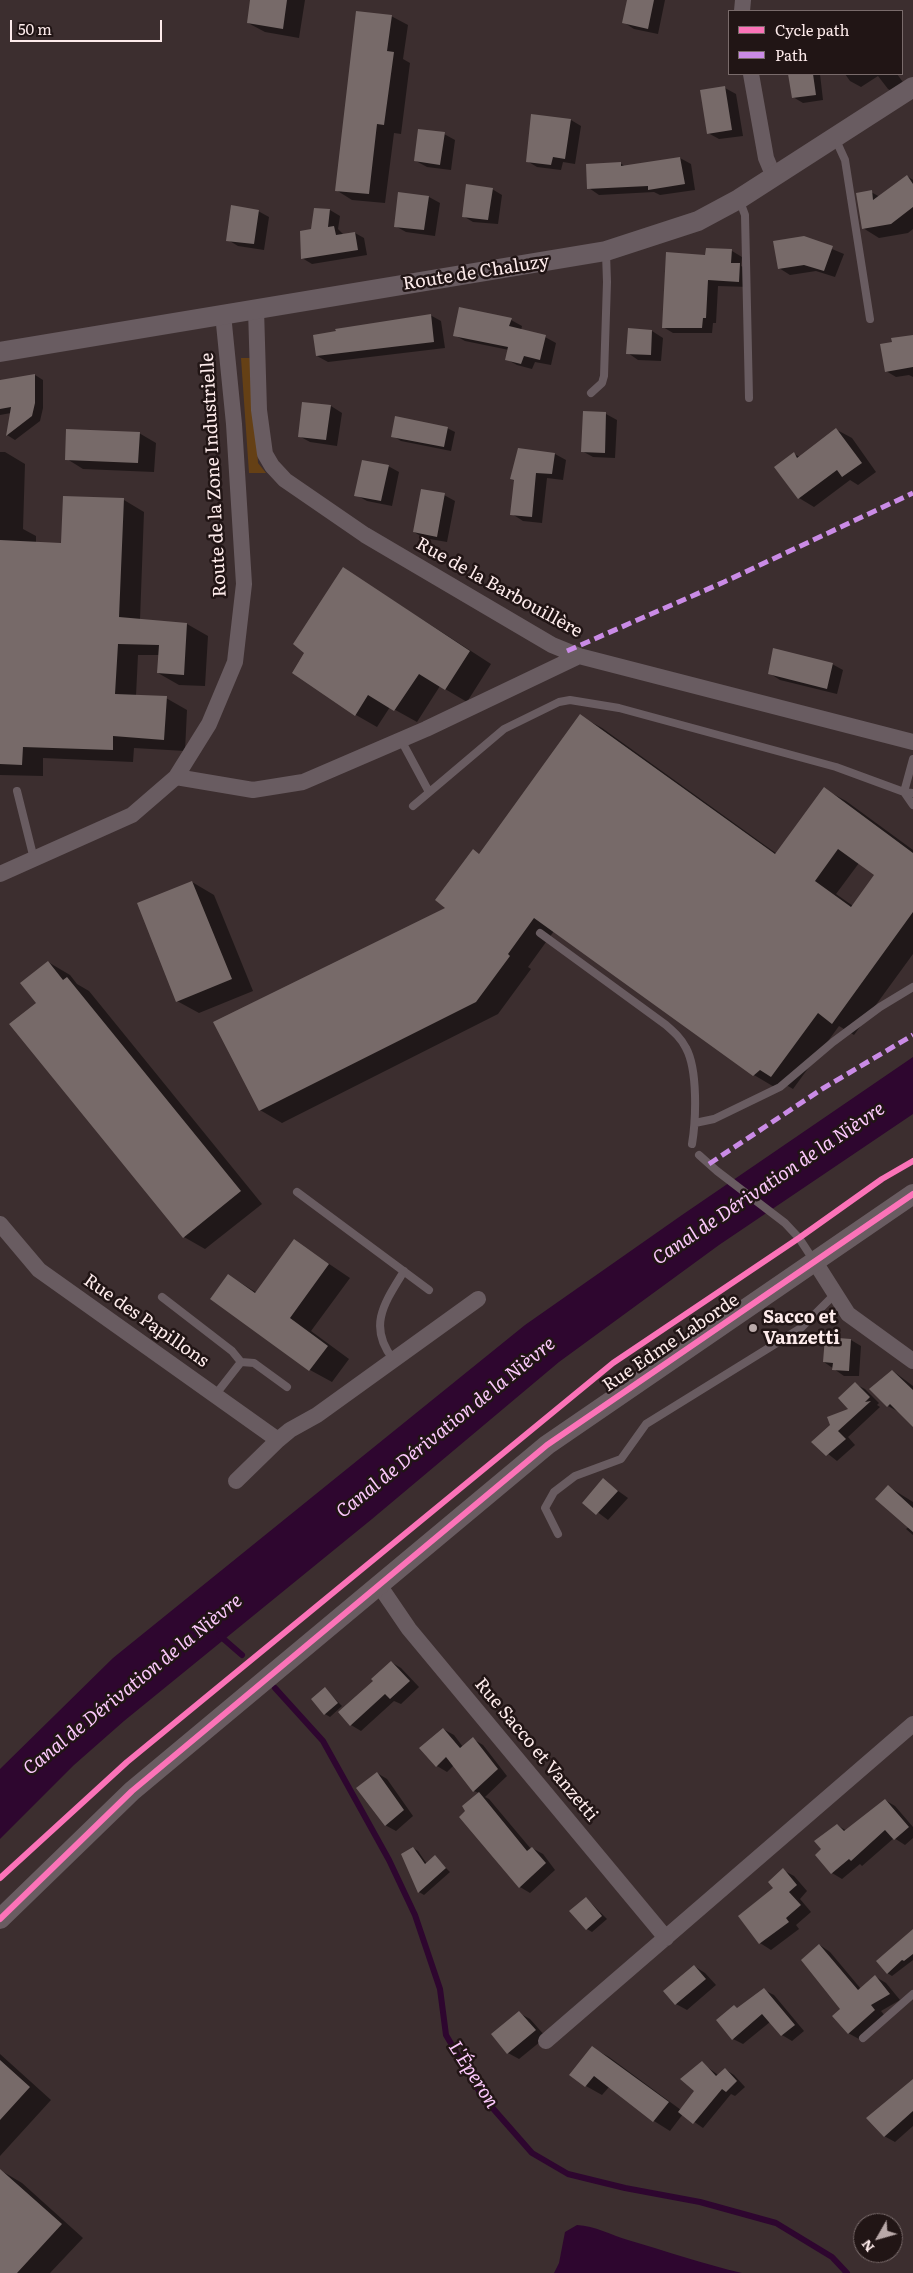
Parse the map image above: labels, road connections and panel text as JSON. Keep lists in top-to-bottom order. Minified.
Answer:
{"streets":{"street":["Route de Chaluzy","Route de la Zone Industrielle","Rue de la Barbouillère","Rue des Papillons","Rue Edme Laborde","Rue Sacco et Vanzetti"]},"crossings":[["Route de Chaluzy","Route de la Zone Industrielle"],["Route de Chaluzy","Rue de la Barbouillère"],["Rue Edme Laborde","Rue Sacco et Vanzetti"]],"water":["Canal de Dérivation de la Nièvre","L'Éperon"],"places":["Sacco et Vanzetti"],"legend":["Cycle path","Path"],"scale_bar":"50 m","north":"bottom left"}
